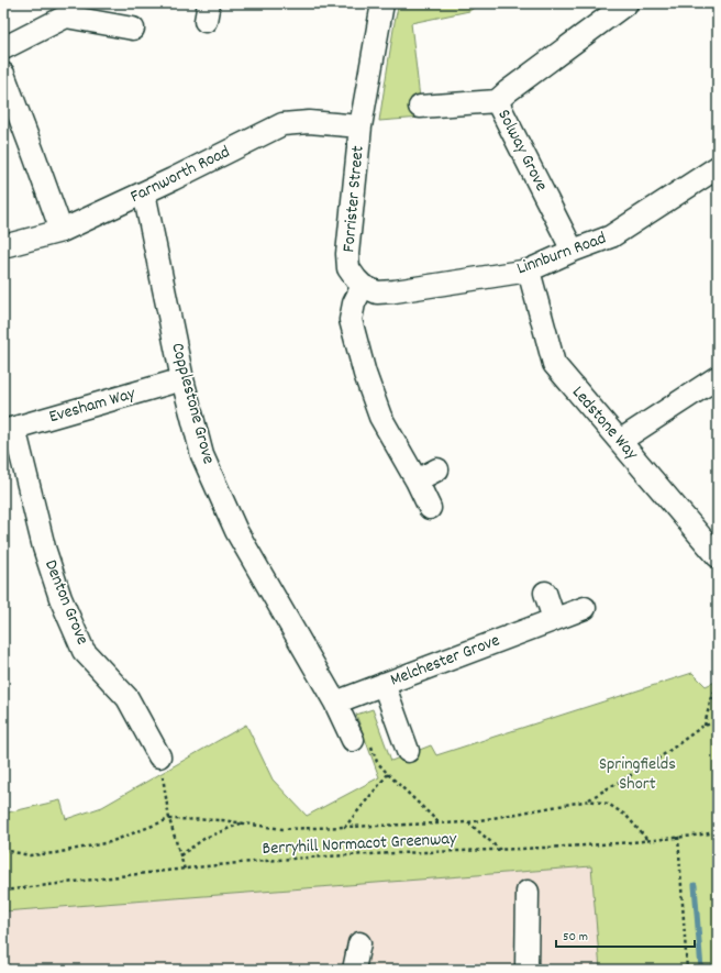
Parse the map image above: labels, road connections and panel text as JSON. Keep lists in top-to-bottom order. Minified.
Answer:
{"streets":{"street":["Solway Grove","Farnworth Road","Forrister Street","Linnburn Road","Copplestone Grove","Evesham Way","Ledstone Way","Denton Grove","Melchester Grove"],"path":["Berryhill Normacot Greenway"]},"crossings":[["Solway Grove","Linnburn Road"],["Farnworth Road","Forrister Street"],["Farnworth Road","Copplestone Grove"],["Forrister Street","Linnburn Road"],["Linnburn Road","Ledstone Way"],["Copplestone Grove","Evesham Way"],["Copplestone Grove","Melchester Grove"],["Evesham Way","Denton Grove"]],"parks":["Springfields Short"],"scale_bar":"50 m"}
